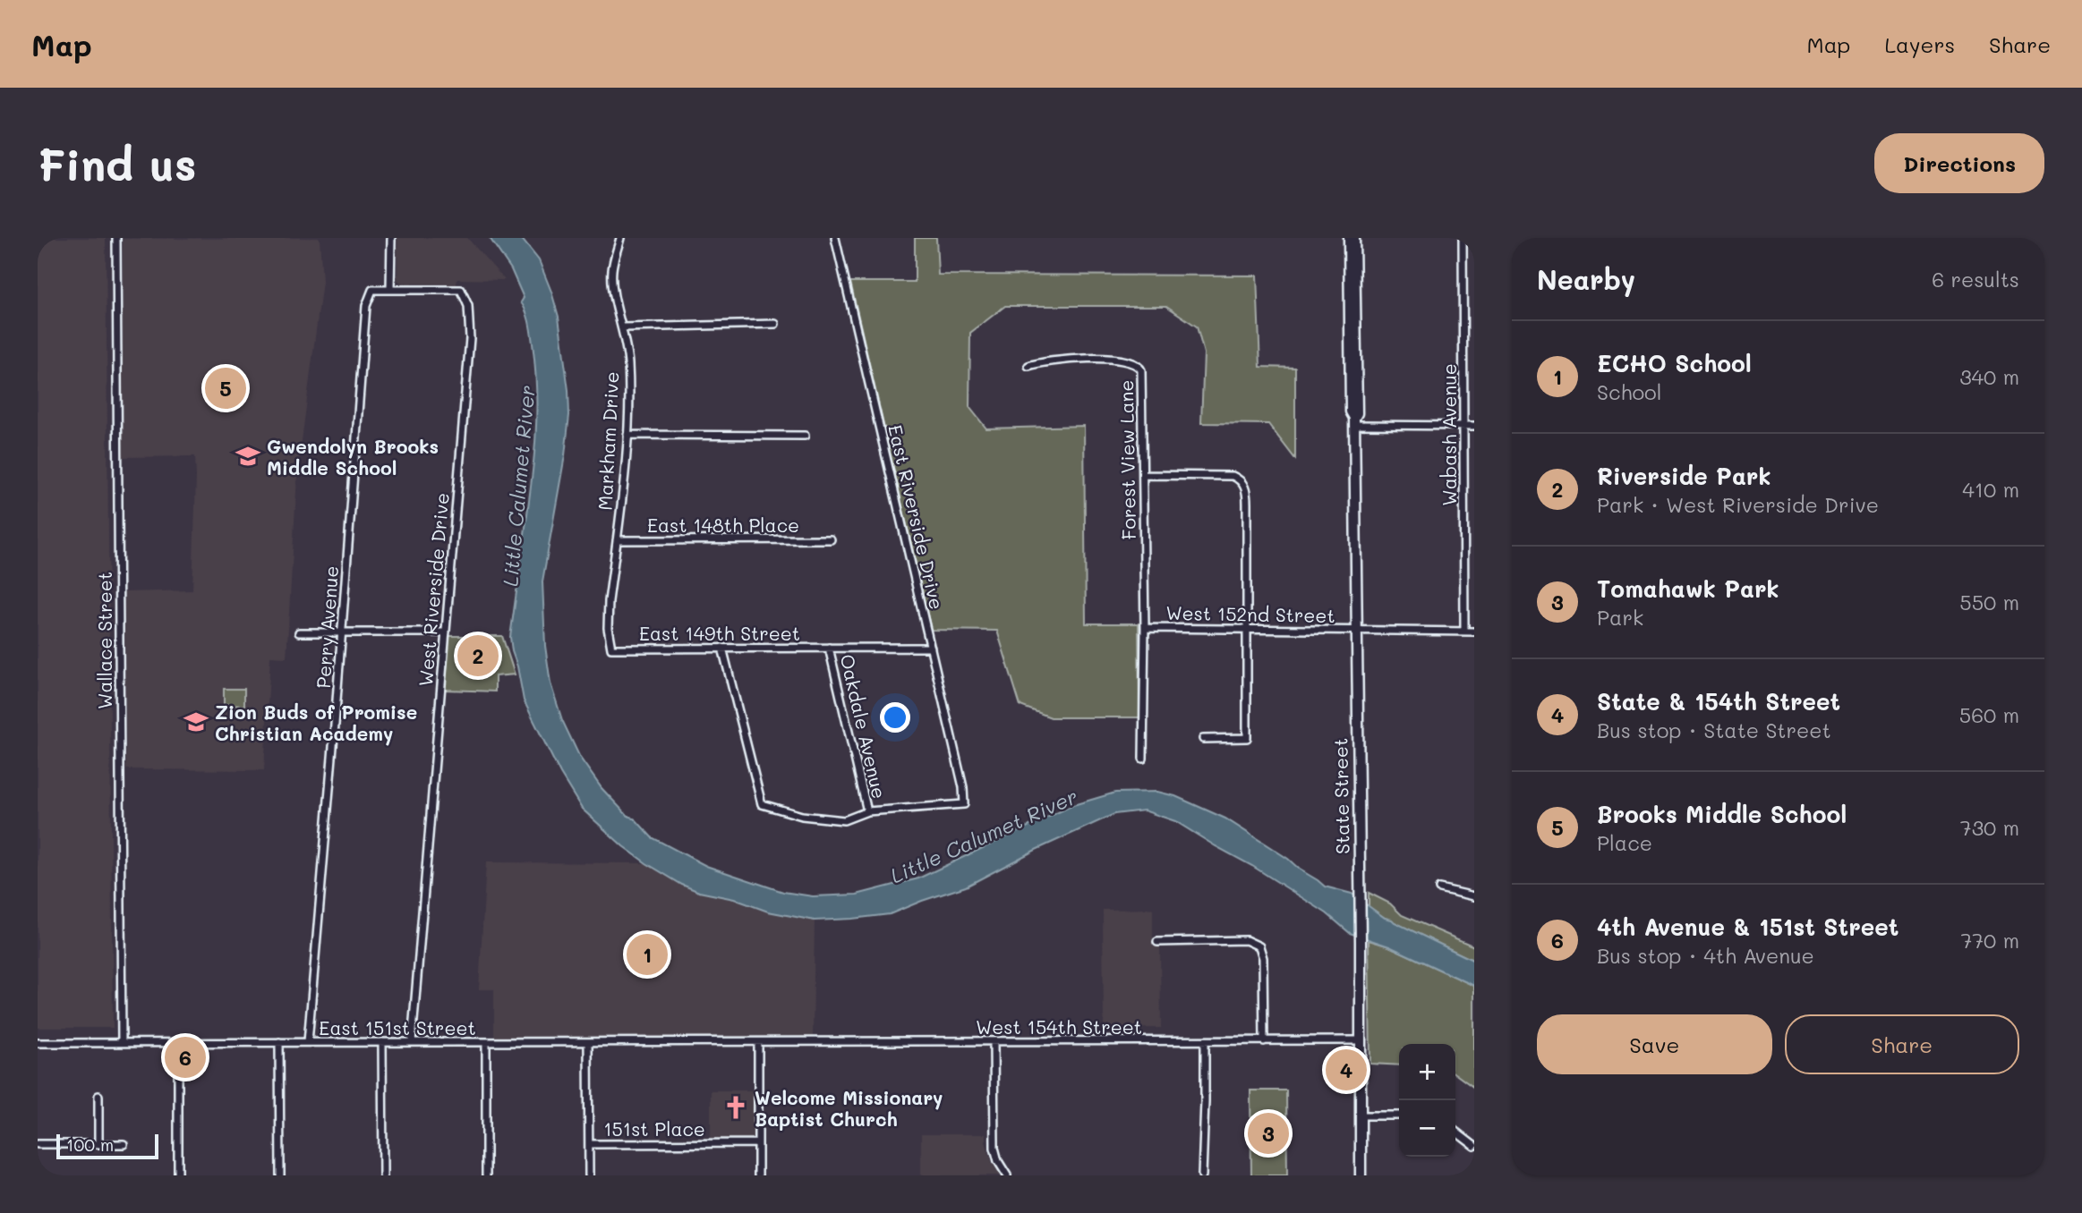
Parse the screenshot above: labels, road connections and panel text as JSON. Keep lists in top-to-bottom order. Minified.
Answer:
{"streets":{"main road":["State Street"],"street":["Wabash Avenue","Markham Drive","Forest View Lane","East Riverside Drive","East 148th Place","West Riverside Drive","West 152nd Street","Perry Avenue","East 149th Street","Wallace Street","Oakdale Avenue","West 154th Street","East 151st Street","151st Place"]},"crossings":[["Wabash Avenue","West 152nd Street"],["Markham Drive","East 148th Place"],["Markham Drive","East 149th Street"],["Forest View Lane","West 152nd Street"],["East Riverside Drive","Oakdale Avenue"],["West Riverside Drive","Perry Avenue"],["West Riverside Drive","East 151st Street"],["West 152nd Street","State Street"],["Perry Avenue","East 151st Street"],["East 149th Street","Oakdale Avenue"],["Wallace Street","East 151st Street"],["State Street","West 154th Street"],["West 154th Street","East 151st Street"]],"water":["Little Calumet River"],"places":{"school or university":["Gwendolyn Brooks Middle School","Zion Buds of Promise Christian Academy"],"church":["Welcome Missionary Baptist Church"]},"scale_bar":"100 m","page":{"header":"Map","nav":["Map","Layers","Share"],"buttons":["Directions",["Save","Share"]],"title":"Find us","heading":["Nearby","6 results"],"list":[{"mark":"1","name":"ECHO School","note":"School","value":"340 m"},{"mark":"2","name":"Riverside Park","note":"Park · West Riverside Drive","value":"410 m"},{"mark":"3","name":"Tomahawk Park","note":"Park","value":"550 m"},{"mark":"4","name":"State & 154th Street","note":"Bus stop · State Street","value":"560 m"},{"mark":"5","name":"Brooks Middle School","note":"Place","value":"730 m"},{"mark":"6","name":"4th Avenue & 151st Street","note":"Bus stop · 4th Avenue","value":"770 m"}],"pins":["5","2","1","6","4","3"],"map_buttons":["+","−"],"scale":"100 m"}}
